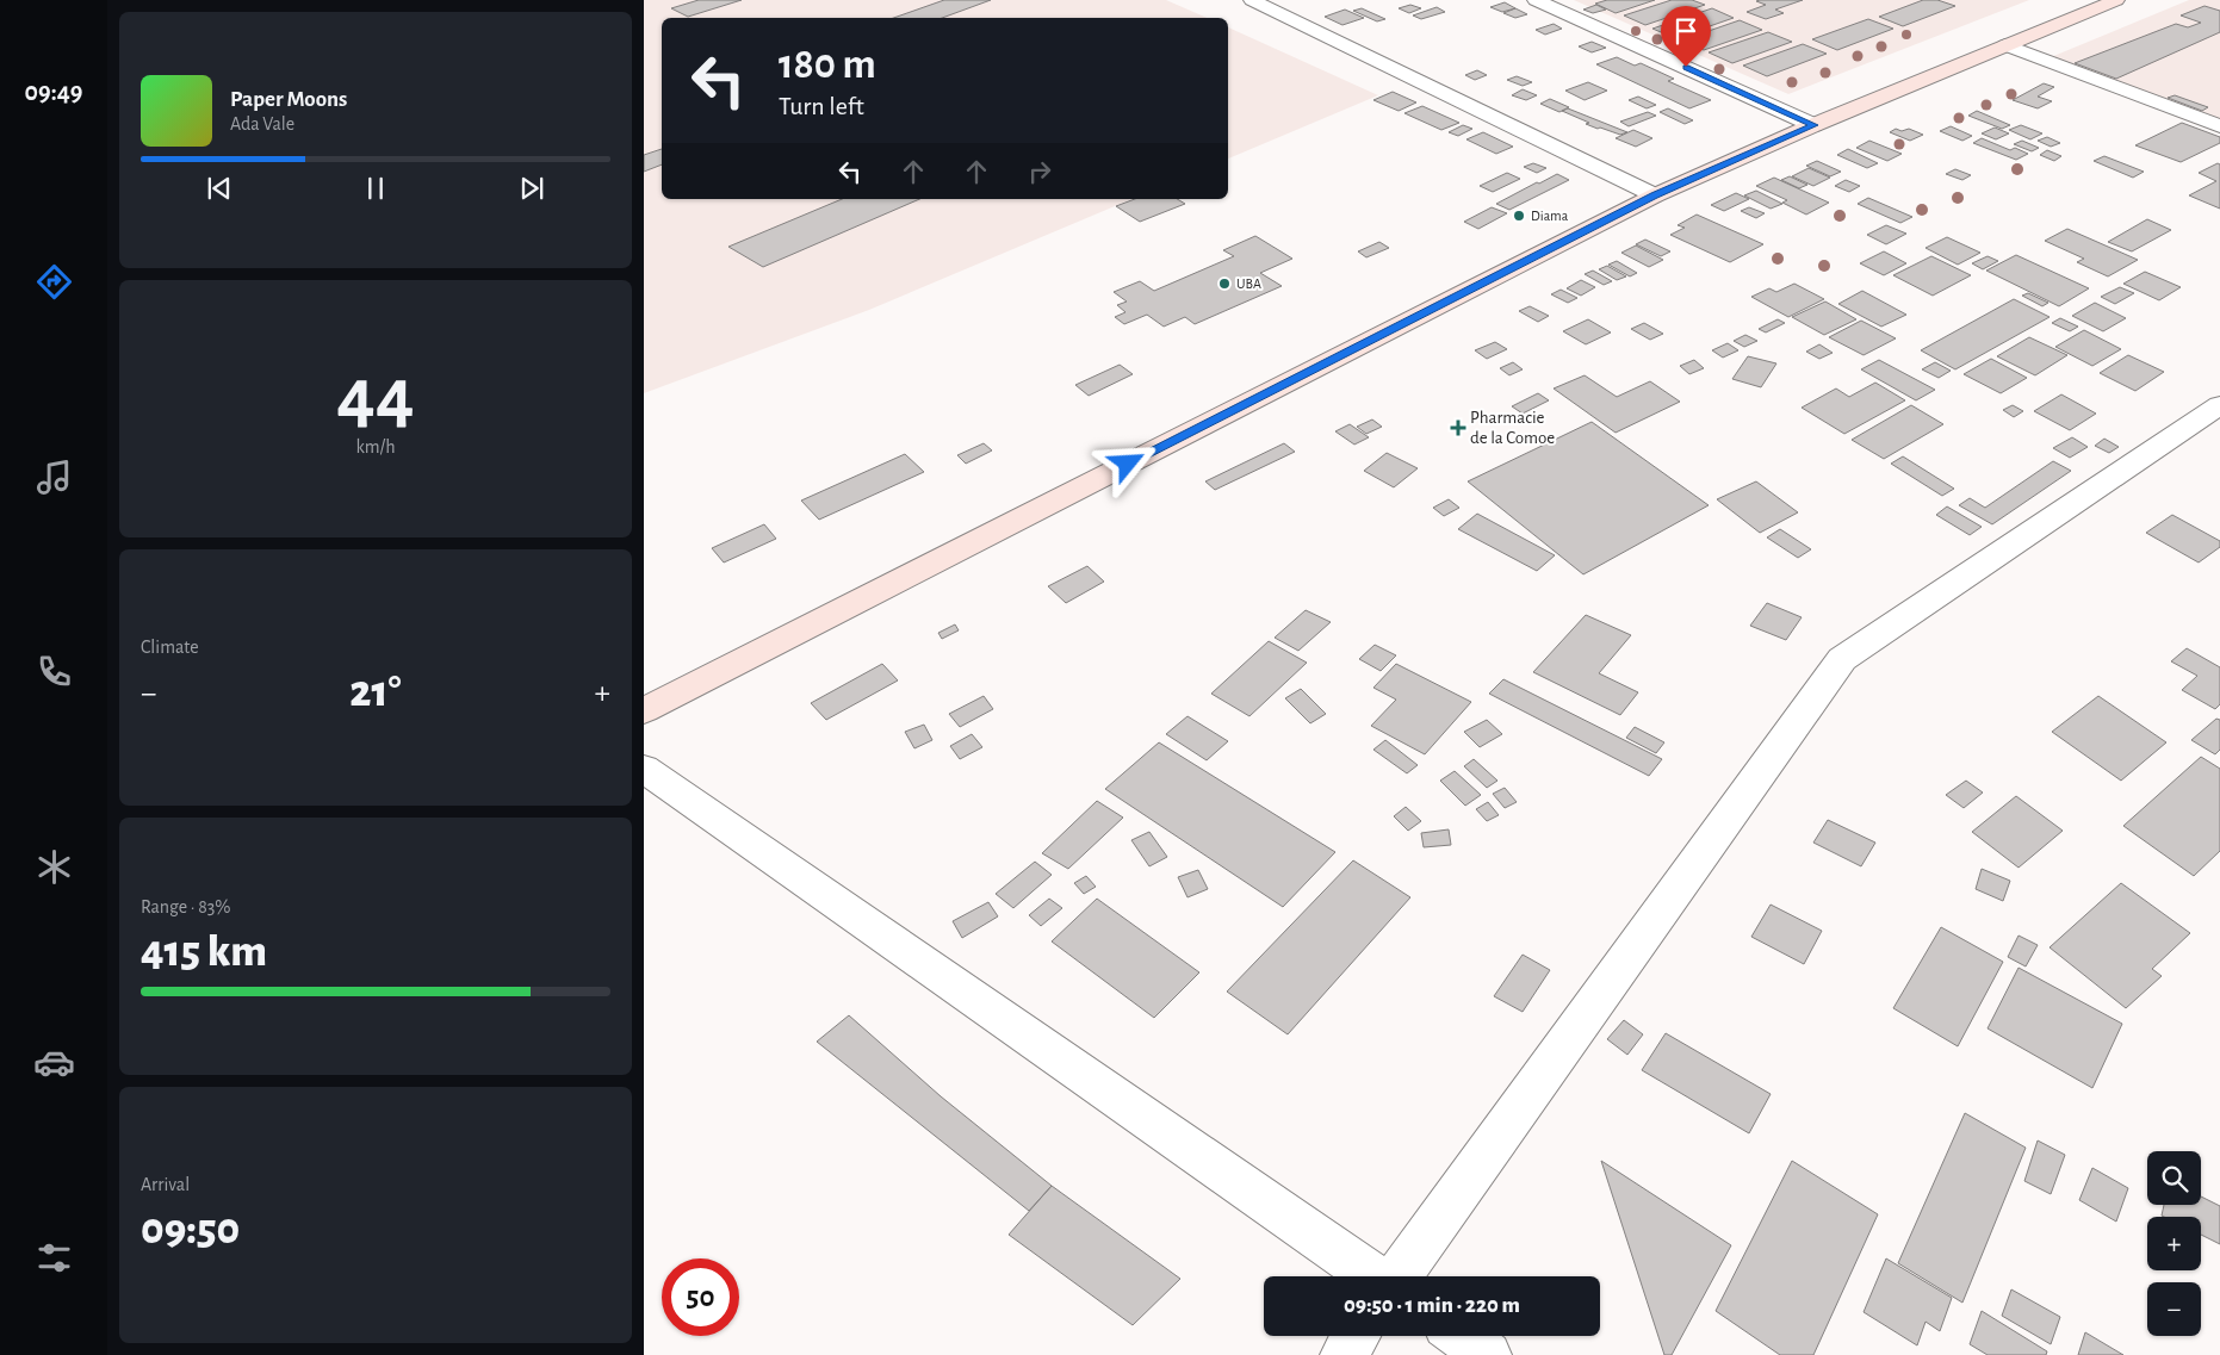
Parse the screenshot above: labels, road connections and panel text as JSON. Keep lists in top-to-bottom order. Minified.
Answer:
{"places":{"other":["Diama","UBA"],"health":["Pharmacie de la Comoe"]},"page":{"tabs":"09:49","turn":["180 m","Turn left"],"song":["Paper Moons","Ada Vale"],"tile":[["44","km/h"],"Climate",["Range · 83%","415 km"],["Arrival","09:50"]],"heat":["−","21°","+"],"map_buttons":["+","−"],"limit":"50","trip":"09:50 · 1 min · 220 m"}}
